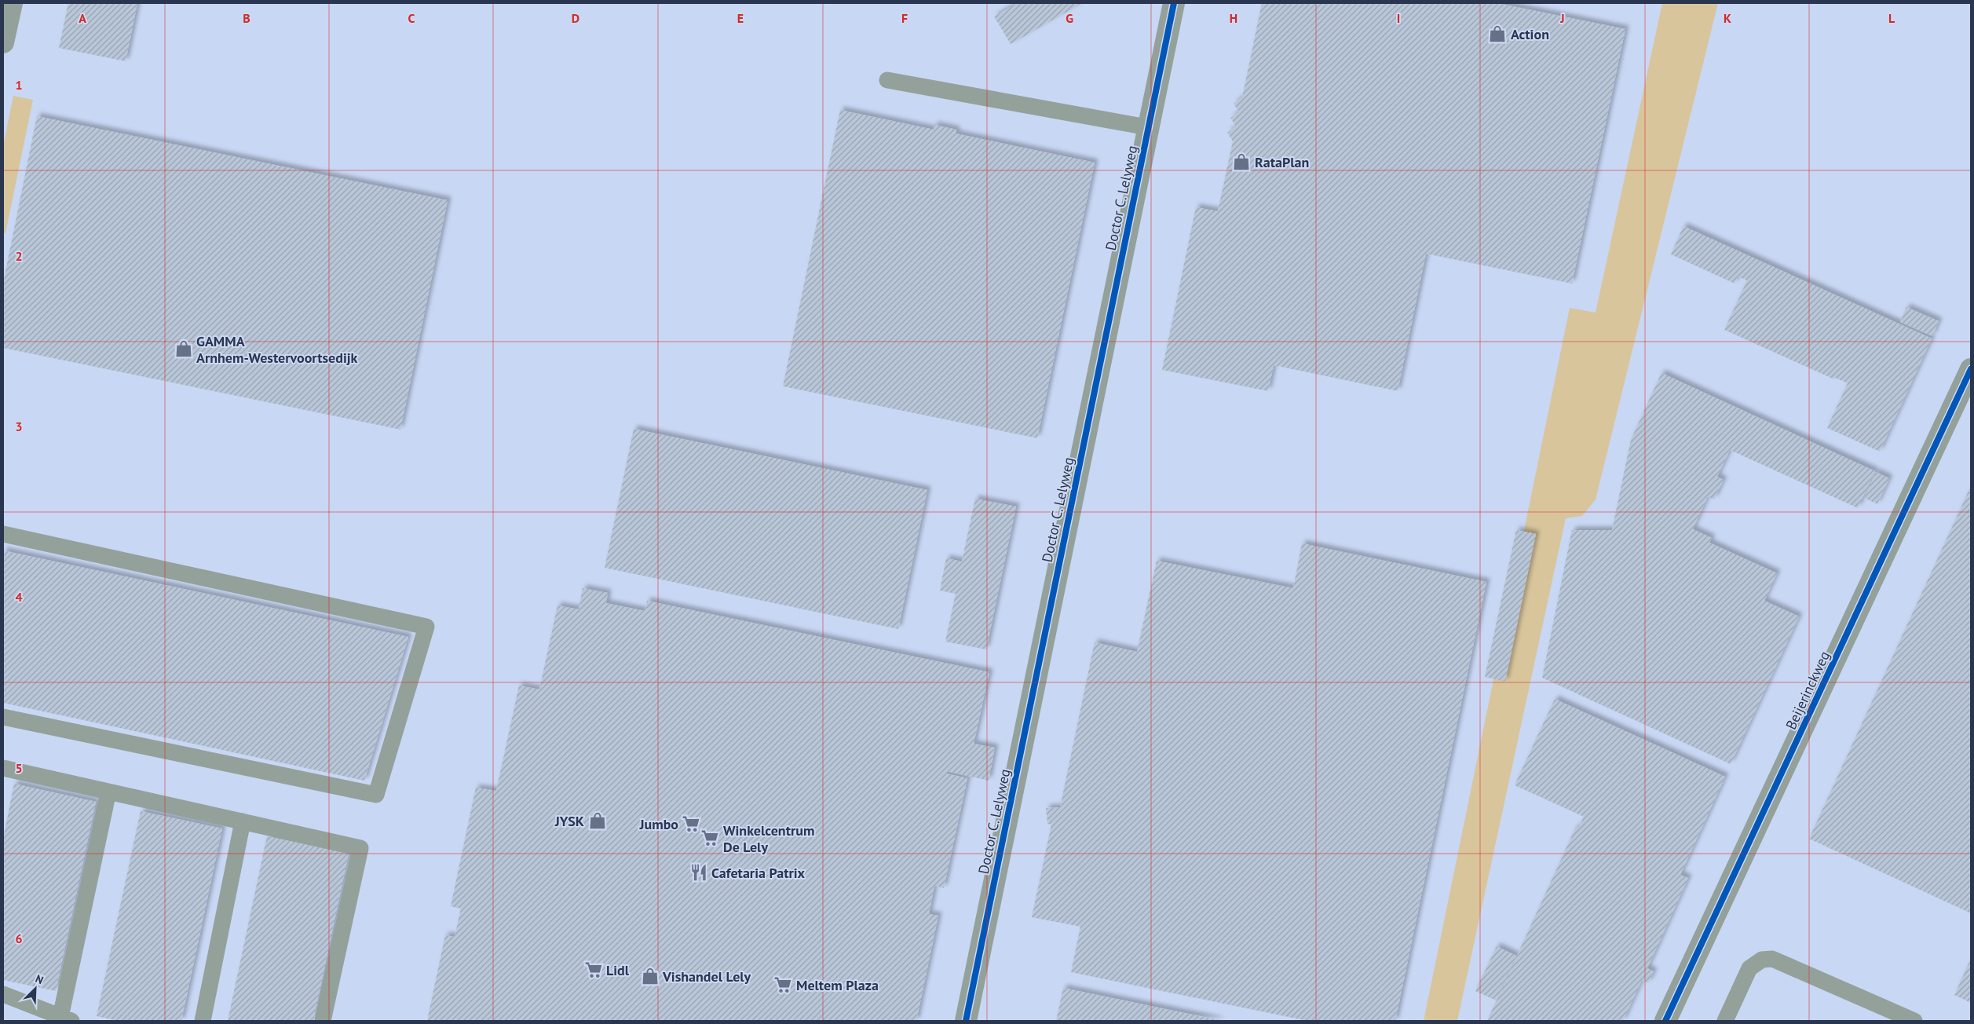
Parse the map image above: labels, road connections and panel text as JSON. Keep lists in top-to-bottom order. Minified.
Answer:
{"streets":{"street":["Doctor C. Lelyweg","Beijerinckweg"]},"places":{"shop":["Action","RataPlan","GAMMA Arnhem-Westervoortsedijk","JYSK","Vishandel Lely"],"supermarket":["Jumbo","Winkelcentrum De Lely","Lidl","Meltem Plaza"],"restaurant":["Cafetaria Patrix"]},"north":"top right","grid":{"columns":["A","B","C","D","E","F","G","H","I","J","K","L"],"rows":["1","2","3","4","5","6"]}}
